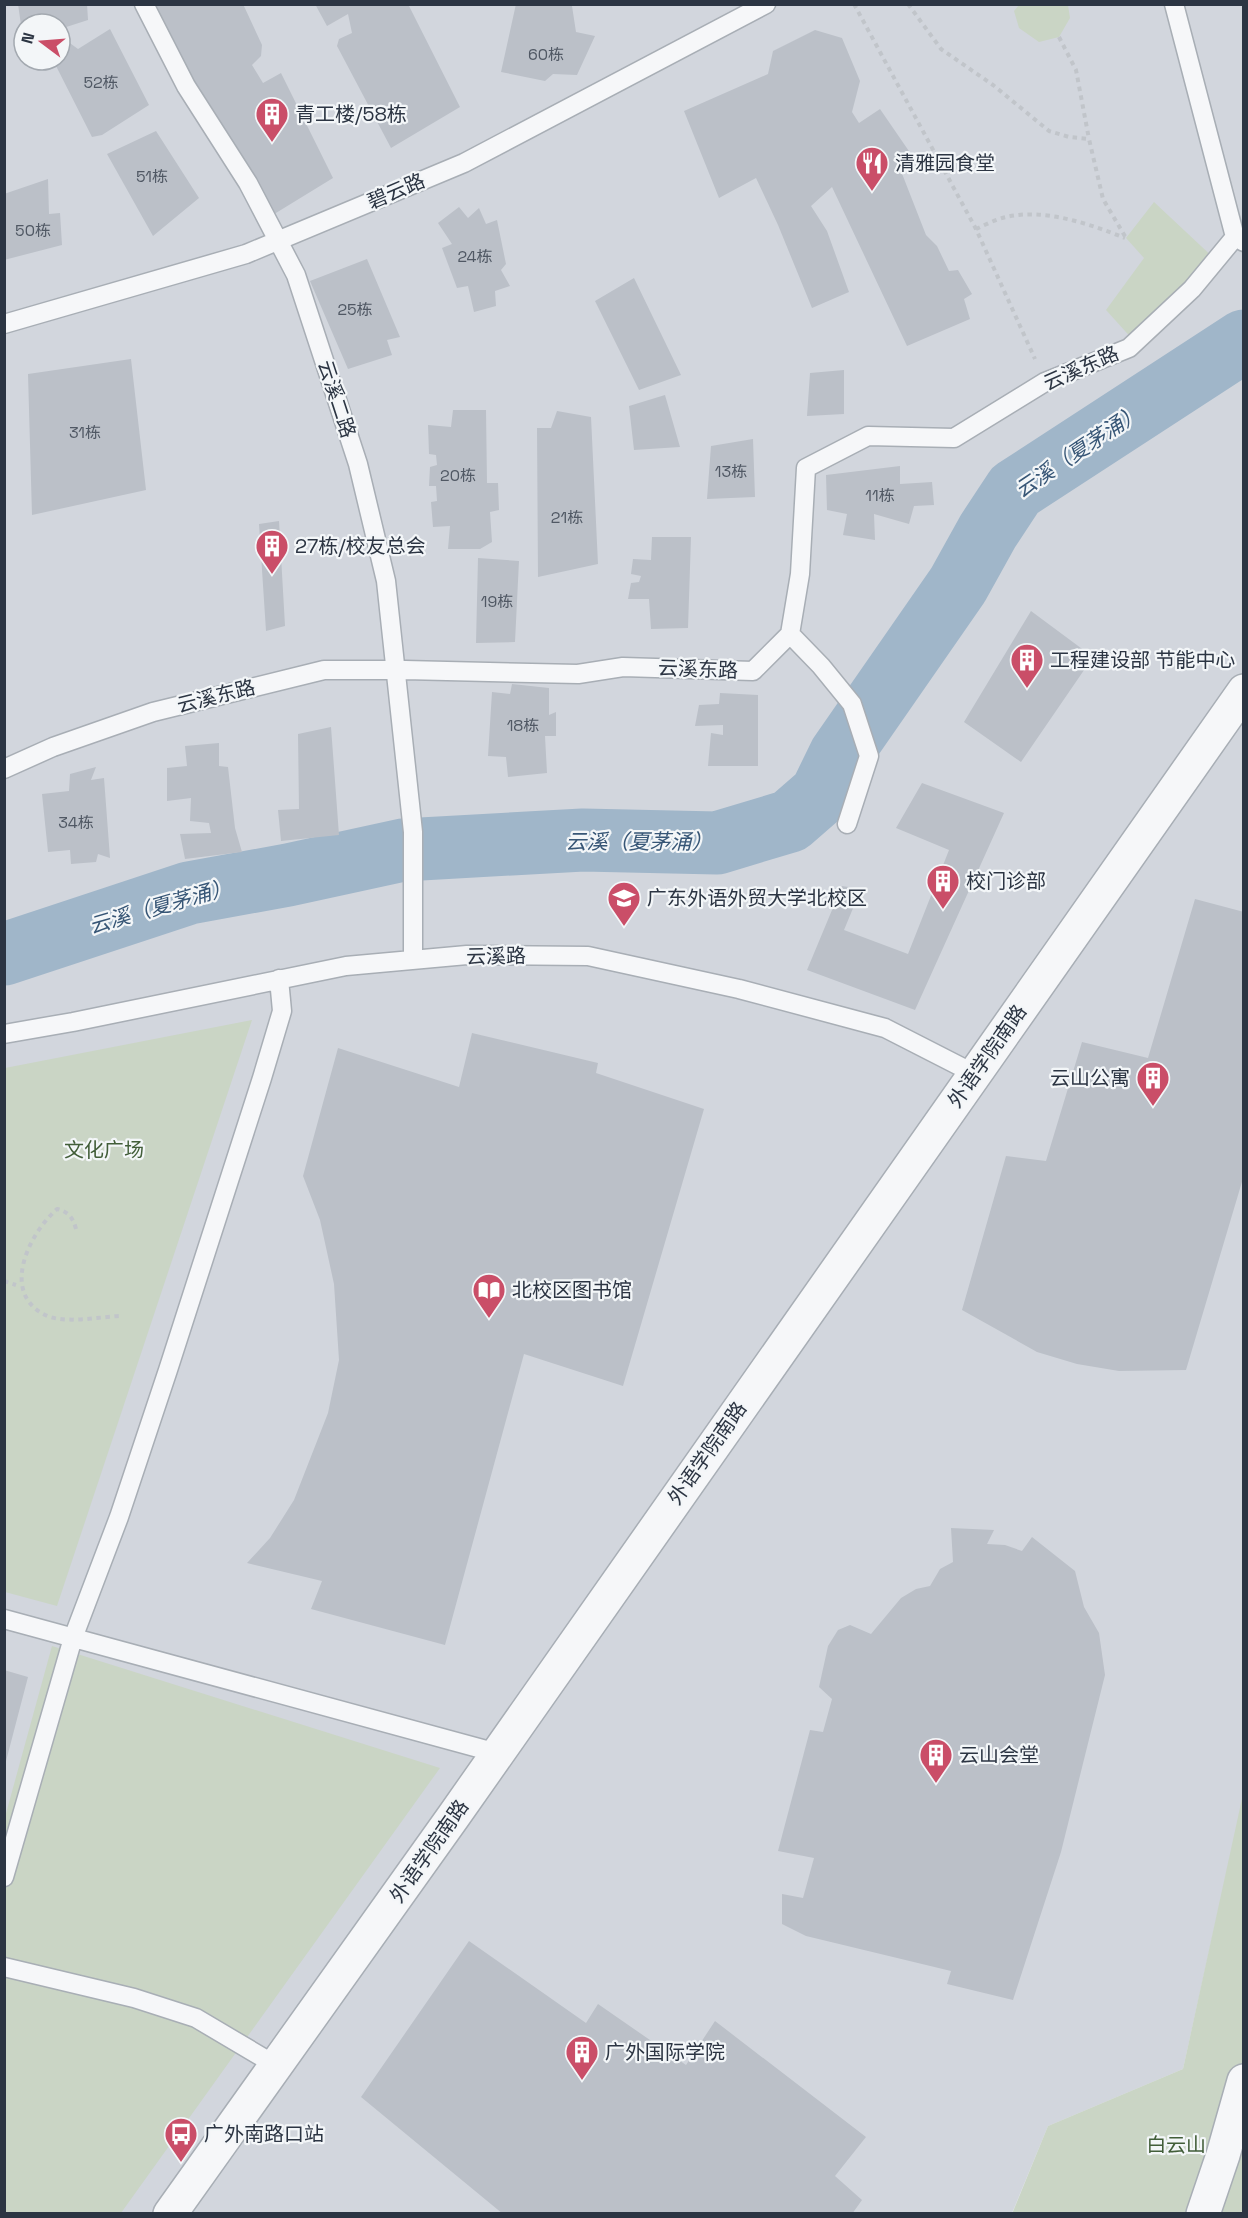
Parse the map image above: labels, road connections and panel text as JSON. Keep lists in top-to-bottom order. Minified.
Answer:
{"streets":{"street":["外语学院南路"],"lane":["碧云路","云溪东路","云溪二路","云溪路"]},"crossings":[["碧云路","云溪二路"],["云溪东路","云溪二路"],["云溪二路","云溪路"],["云溪路","外语学院南路"]],"water":["云溪（夏茅涌）"],"parks":["文化广场","白云山"],"places":{"building":["青工楼/58栋","27栋/校友总会","工程建设部 节能中心","校门诊部","云山公寓","云山会堂","广外国际学院"],"restaurant":["清雅园食堂"],"school or university":["广东外语外贸大学北校区"],"library":["北校区图书馆"],"bus stop":["广外南路口站"]},"house_numbers":["60栋","52栋","51栋","50栋","24栋","25栋","31栋","13栋","20栋","11栋","21栋","19栋","18栋","34栋"],"north":"left"}
